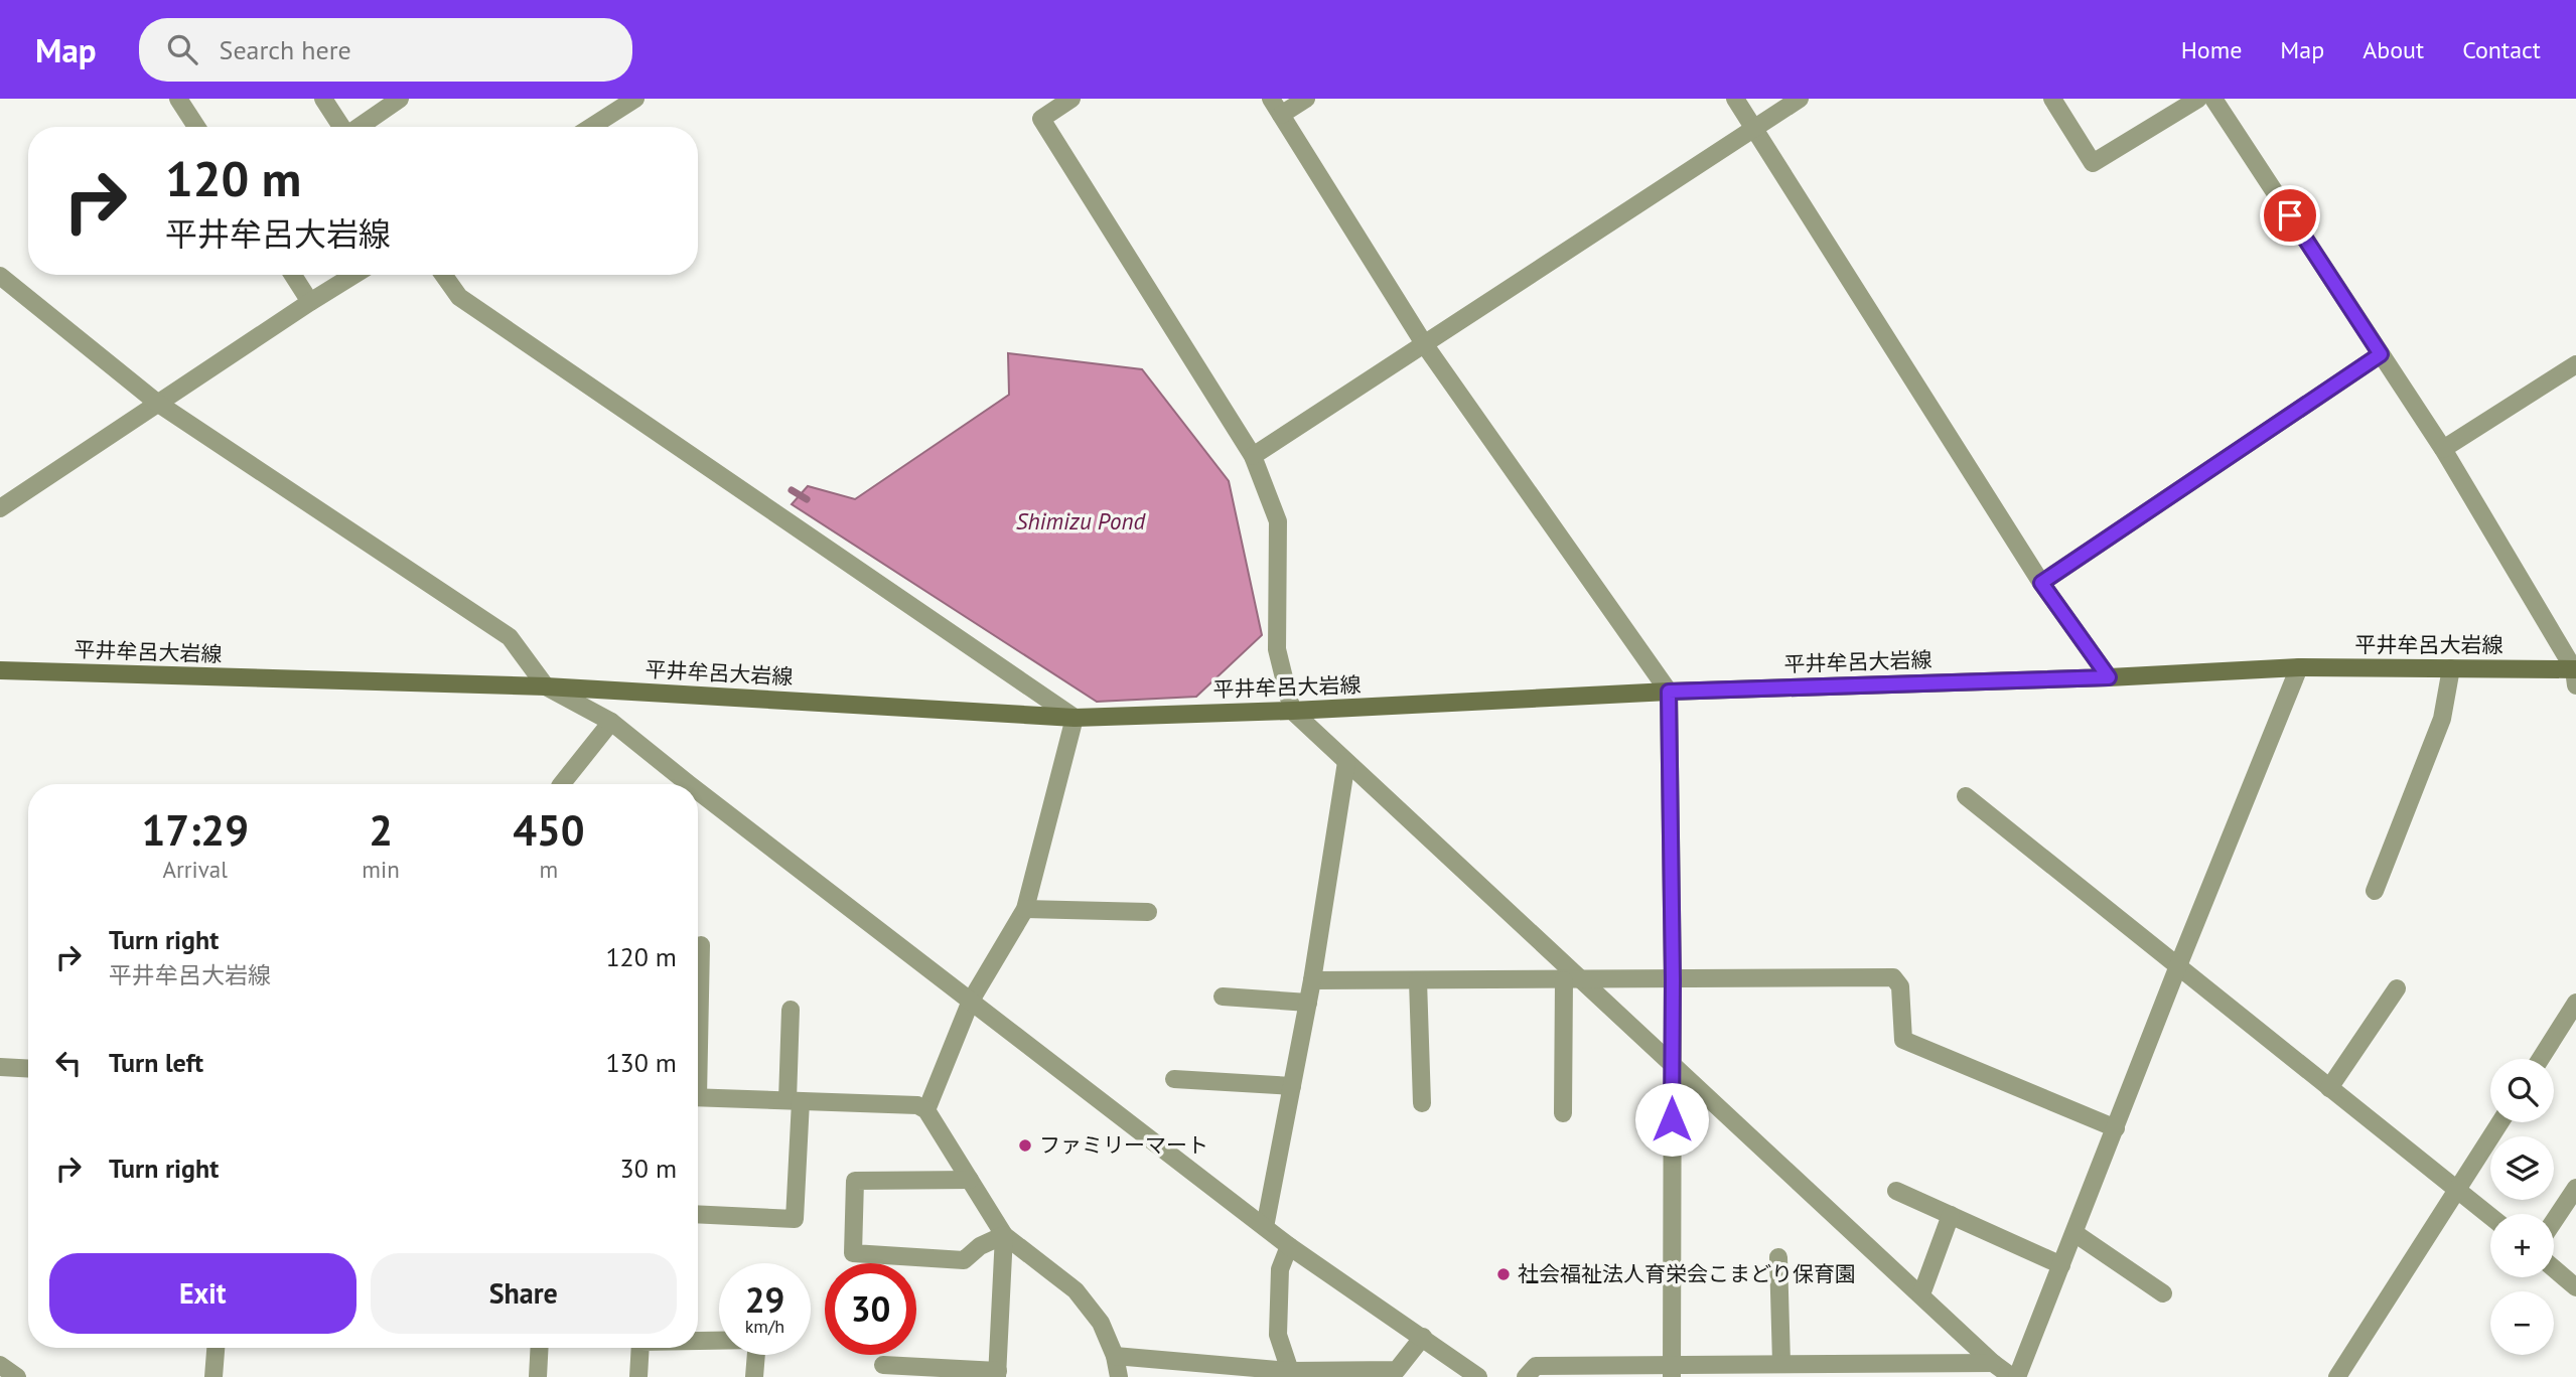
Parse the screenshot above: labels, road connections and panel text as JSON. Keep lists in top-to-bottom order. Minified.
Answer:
{"streets":{"main road":["平井牟呂大岩線"]},"water":["Shimizu Pond"],"places":["ファミリーマート","社会福祉法人育栄会こまどり保育園"],"page":{"header":"Map","search":"Search here","nav":["Home","Map","About","Contact"],"turn":["120 m","平井牟呂大岩線"],"eta":["17:29","Arrival","2","min","450","m"],"list":[{"name":"Turn right","note":"平井牟呂大岩線","value":"120 m"},{"name":"Turn left","value":"130 m"},{"name":"Turn right","value":"30 m"}],"map_buttons":["+","−"],"buttons":["Exit","Share"],"speed":"29 km/h","limit":"30"}}
